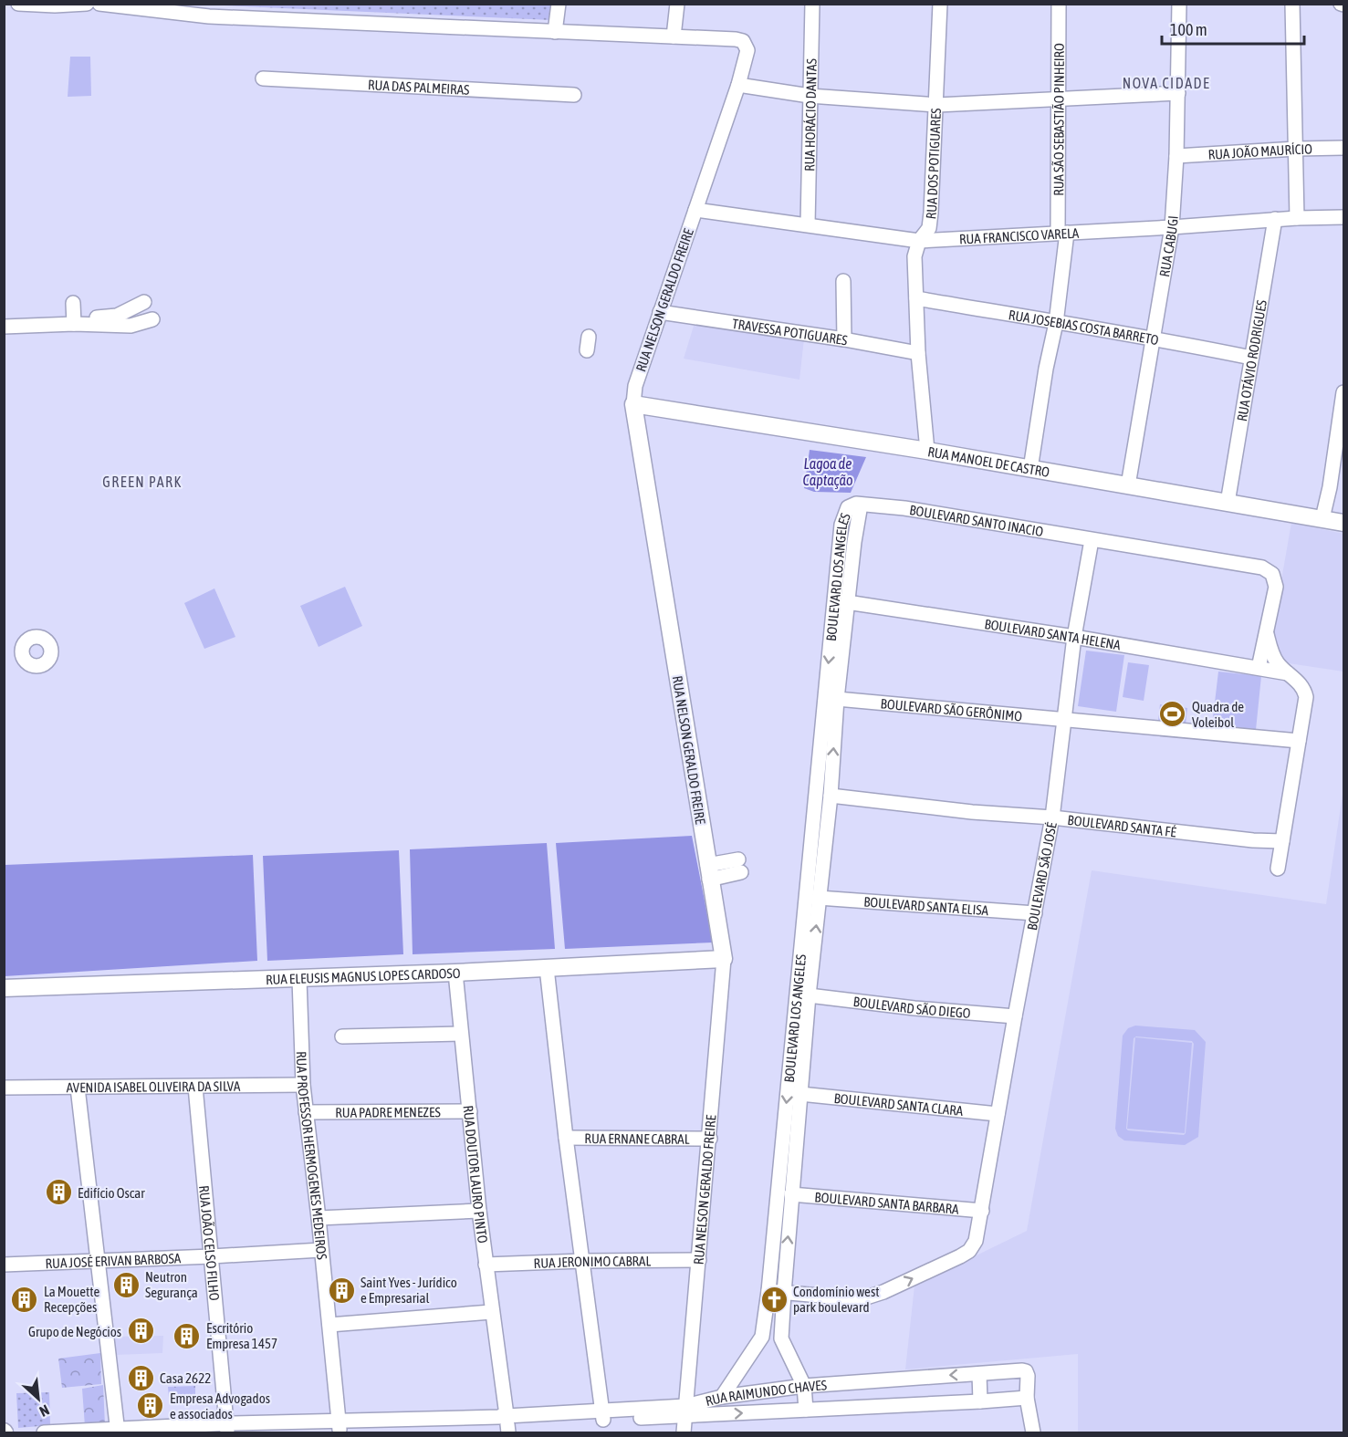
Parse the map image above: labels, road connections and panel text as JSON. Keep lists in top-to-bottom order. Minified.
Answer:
{"streets":{"main road":["RUA NELSON GERALDO FREIRE","RUA MANOEL DE CASTRO","RUA ELEUSIS MAGNUS LOPES CARDOSO"],"street":["RUA DAS PALMEIRAS","RUA HORÁCIO DANTAS","RUA SÃO SEBASTIÃO PINHEIRO","RUA JOÃO MAURÍCIO","RUA DOS POTIGUARES","RUA FRANCISCO VARELA","RUA CABUGI","RUA JOSEBIAS COSTA BARRETO","TRAVESSA POTIGUARES","RUA OTÁVIO RODRIGUES","BOULEVARD SANTO INACIO","BOULEVARD LOS ANGELES","BOULEVARD SANTA HELENA","BOULEVARD SÃO GERÔNIMO","BOULEVARD SANTA FÉ","BOULEVARD SÃO JOSÉ","BOULEVARD SANTA ELISA","BOULEVARD SÃO DIEGO","AVENIDA ISABEL OLIVEIRA DA SILVA","BOULEVARD SANTA CLARA","RUA PADRE MENEZES","RUA ERNANE CABRAL","RUA PROFESSOR HERMOGENES MEDEIROS","RUA DOUTOR LAURO PINTO","BOULEVARD SANTA BARBARA","RUA JOÃO CELSO FILHO","RUA JOSÉ ERIVAN BARBOSA","RUA JERONIMO CABRAL","RUA RAIMUNDO CHAVES"]},"crossings":[["RUA HORÁCIO DANTAS","RUA FRANCISCO VARELA"],["RUA SÃO SEBASTIÃO PINHEIRO","RUA FRANCISCO VARELA"],["RUA SÃO SEBASTIÃO PINHEIRO","RUA JOSEBIAS COSTA BARRETO"],["RUA SÃO SEBASTIÃO PINHEIRO","RUA MANOEL DE CASTRO"],["RUA JOÃO MAURÍCIO","RUA CABUGI"],["RUA DOS POTIGUARES","RUA FRANCISCO VARELA"],["RUA DOS POTIGUARES","RUA JOSEBIAS COSTA BARRETO"],["RUA DOS POTIGUARES","TRAVESSA POTIGUARES"],["RUA DOS POTIGUARES","RUA MANOEL DE CASTRO"],["RUA FRANCISCO VARELA","RUA CABUGI"],["RUA FRANCISCO VARELA","RUA NELSON GERALDO FREIRE"],["RUA FRANCISCO VARELA","RUA OTÁVIO RODRIGUES"],["RUA CABUGI","RUA JOSEBIAS COSTA BARRETO"],["RUA CABUGI","RUA MANOEL DE CASTRO"],["RUA NELSON GERALDO FREIRE","TRAVESSA POTIGUARES"],["RUA NELSON GERALDO FREIRE","RUA MANOEL DE CASTRO"],["RUA NELSON GERALDO FREIRE","RUA ELEUSIS MAGNUS LOPES CARDOSO"],["RUA NELSON GERALDO FREIRE","RUA ERNANE CABRAL"],["RUA NELSON GERALDO FREIRE","RUA JERONIMO CABRAL"],["RUA NELSON GERALDO FREIRE","RUA RAIMUNDO CHAVES"],["RUA JOSEBIAS COSTA BARRETO","RUA OTÁVIO RODRIGUES"],["RUA OTÁVIO RODRIGUES","RUA MANOEL DE CASTRO"],["BOULEVARD SANTO INACIO","BOULEVARD LOS ANGELES"],["BOULEVARD SANTO INACIO","BOULEVARD SÃO JOSÉ"],["BOULEVARD LOS ANGELES","BOULEVARD SANTA HELENA"],["BOULEVARD LOS ANGELES","BOULEVARD SÃO GERÔNIMO"],["BOULEVARD LOS ANGELES","BOULEVARD SANTA FÉ"],["BOULEVARD LOS ANGELES","BOULEVARD SÃO JOSÉ"],["BOULEVARD LOS ANGELES","BOULEVARD SANTA ELISA"],["BOULEVARD LOS ANGELES","BOULEVARD SÃO DIEGO"],["BOULEVARD LOS ANGELES","BOULEVARD SANTA CLARA"],["BOULEVARD LOS ANGELES","BOULEVARD SANTA BARBARA"],["BOULEVARD LOS ANGELES","RUA RAIMUNDO CHAVES"],["BOULEVARD SANTA HELENA","BOULEVARD SÃO JOSÉ"],["BOULEVARD SÃO GERÔNIMO","BOULEVARD SÃO JOSÉ"],["BOULEVARD SANTA FÉ","BOULEVARD SÃO JOSÉ"],["BOULEVARD SÃO JOSÉ","BOULEVARD SANTA ELISA"],["BOULEVARD SÃO JOSÉ","BOULEVARD SÃO DIEGO"],["BOULEVARD SÃO JOSÉ","BOULEVARD SANTA CLARA"],["BOULEVARD SÃO JOSÉ","BOULEVARD SANTA BARBARA"],["RUA ELEUSIS MAGNUS LOPES CARDOSO","RUA PROFESSOR HERMOGENES MEDEIROS"],["RUA ELEUSIS MAGNUS LOPES CARDOSO","RUA DOUTOR LAURO PINTO"],["AVENIDA ISABEL OLIVEIRA DA SILVA","RUA PROFESSOR HERMOGENES MEDEIROS"],["AVENIDA ISABEL OLIVEIRA DA SILVA","RUA JOÃO CELSO FILHO"],["RUA PADRE MENEZES","RUA PROFESSOR HERMOGENES MEDEIROS"],["RUA PADRE MENEZES","RUA DOUTOR LAURO PINTO"],["RUA PROFESSOR HERMOGENES MEDEIROS","RUA JOSÉ ERIVAN BARBOSA"],["RUA PROFESSOR HERMOGENES MEDEIROS","RUA RAIMUNDO CHAVES"],["RUA DOUTOR LAURO PINTO","RUA JERONIMO CABRAL"],["RUA DOUTOR LAURO PINTO","RUA RAIMUNDO CHAVES"],["RUA JOÃO CELSO FILHO","RUA JOSÉ ERIVAN BARBOSA"],["RUA JOÃO CELSO FILHO","RUA RAIMUNDO CHAVES"]],"districts":["NOVA CIDADE","GREEN PARK"],"water":["Lagoa de Captação"],"places":{"sports":["Quadra de Voleibol"],"building":["Edifício Oscar","Neutron Segurança","Saint Yves - Jurídico e Empresarial","La Mouette Recepções","Grupo de Negócios","Escritório Empresa 1457","Casa 2622","Empresa Advogados e associados"],"church":["Condomínio west park boulevard"]},"scale_bar":"100 m","north":"bottom right"}
